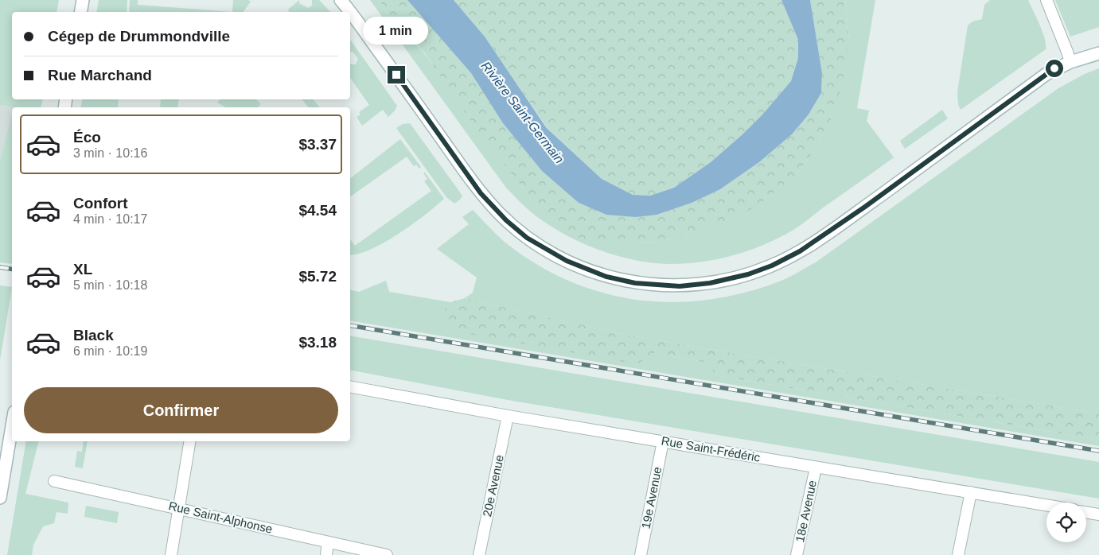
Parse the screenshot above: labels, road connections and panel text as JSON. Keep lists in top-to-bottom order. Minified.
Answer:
{"streets":{"street":["Rue Saint-Frédéric","20e Avenue","19e Avenue","18e Avenue","Rue Saint-Alphonse"]},"crossings":[["Rue Saint-Frédéric","20e Avenue"],["Rue Saint-Frédéric","19e Avenue"],["Rue Saint-Frédéric","18e Avenue"]],"water":["Rivière Saint-Germain"],"page":{"banner":["Cégep de Drummondville","Rue Marchand"],"bubble":"1 min","list":[{"name":"Éco","note":"3 min · 10:16","value":"$3.37"},{"name":"Confort","note":"4 min · 10:17","value":"$4.54"},{"name":"XL","note":"5 min · 10:18","value":"$5.72"},{"name":"Black","note":"6 min · 10:19","value":"$3.18"}],"buttons":"Confirmer"}}
